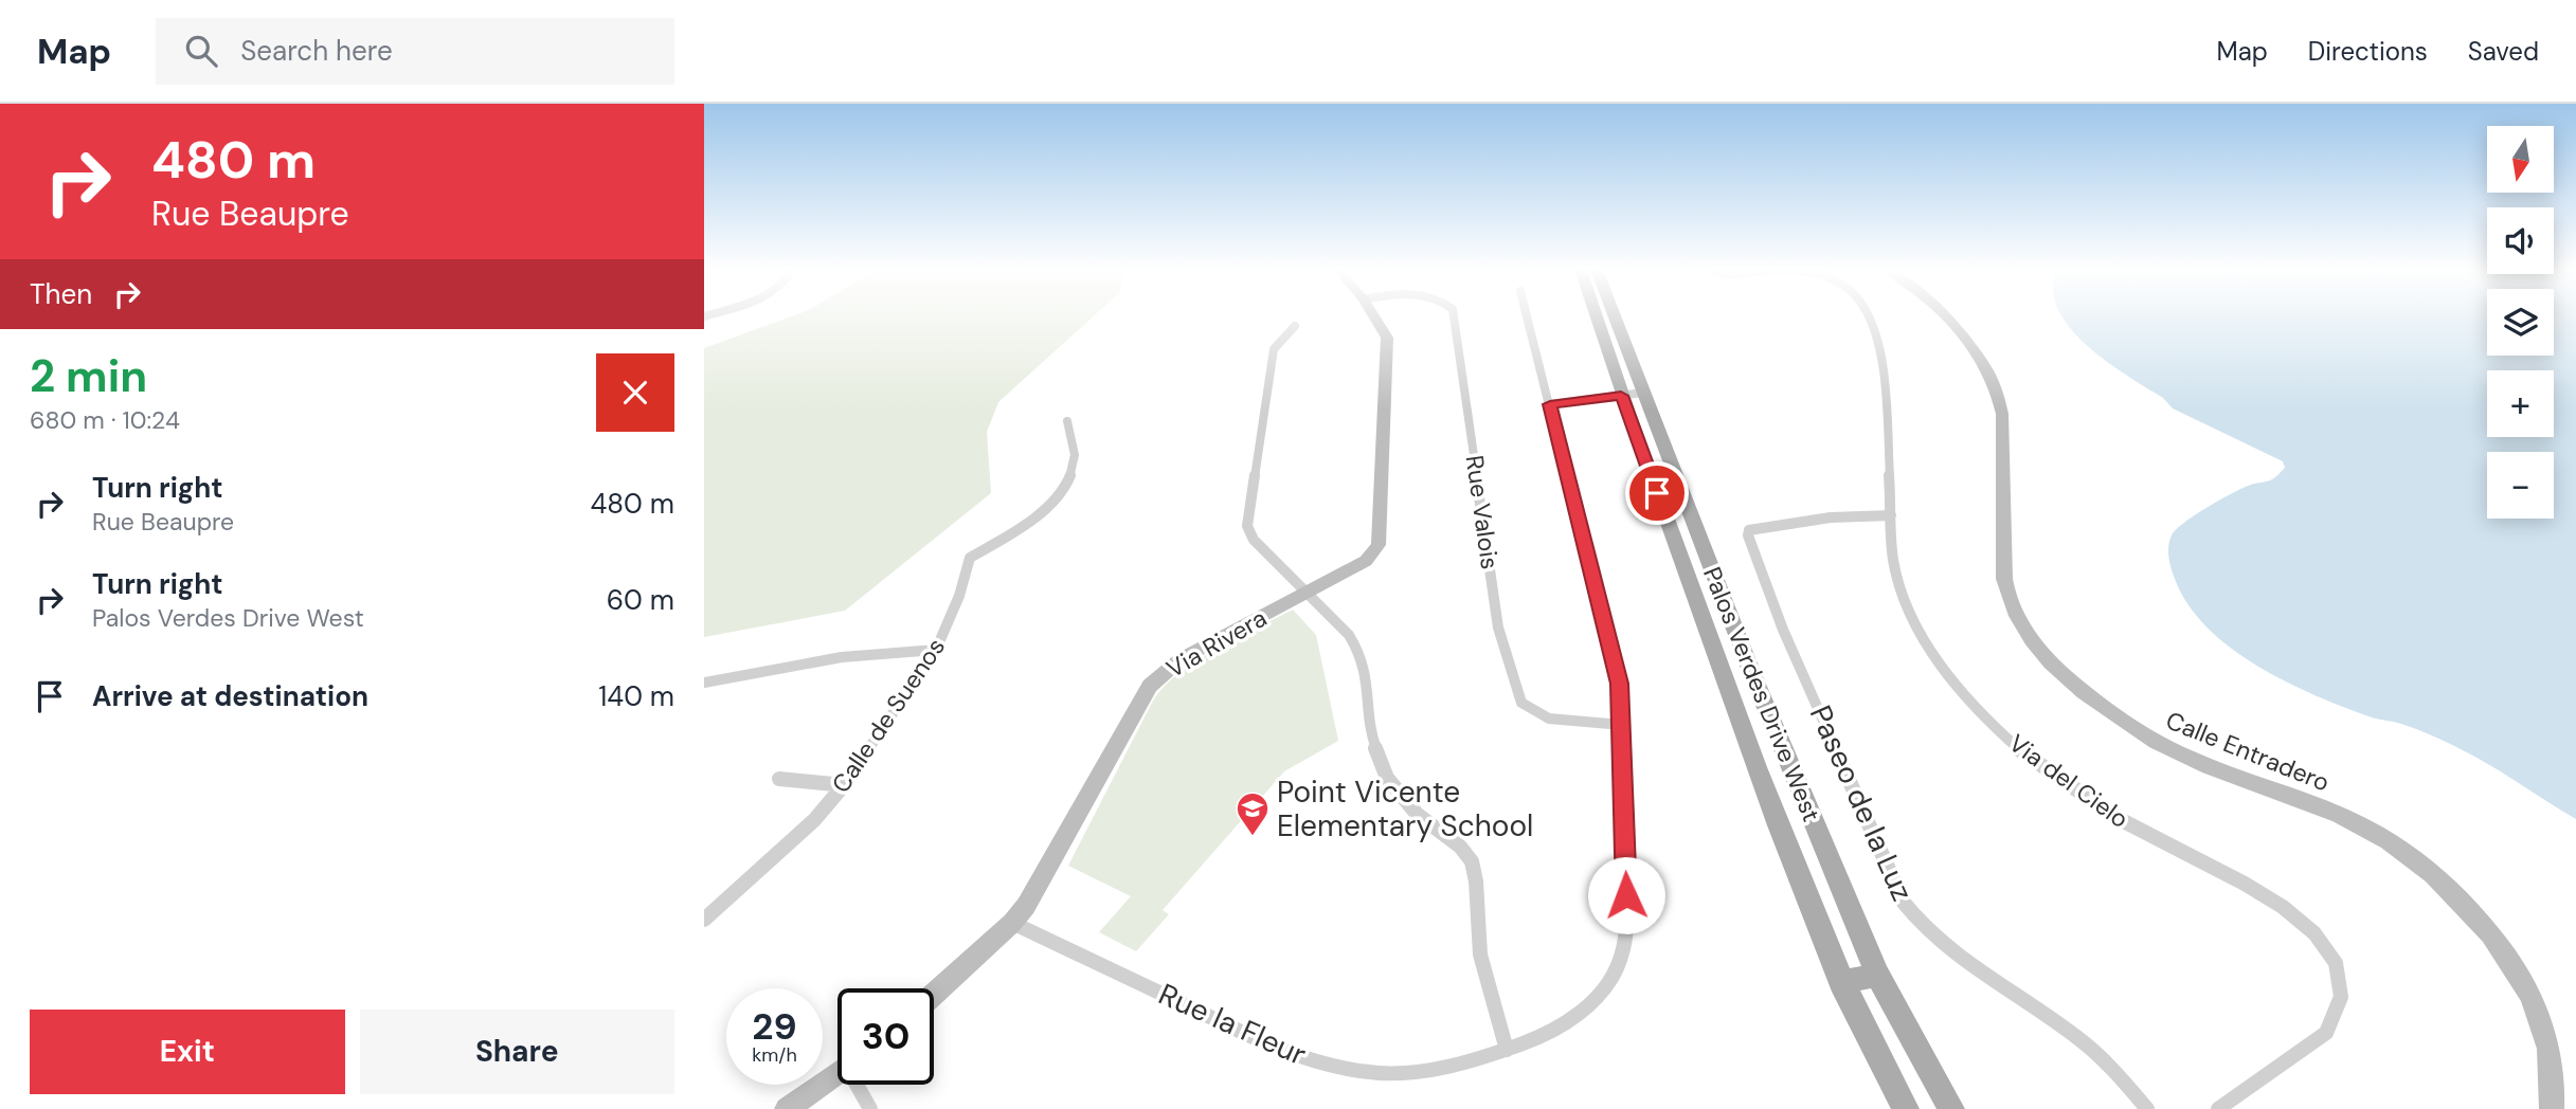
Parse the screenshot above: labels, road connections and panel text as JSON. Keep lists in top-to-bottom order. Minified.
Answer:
{"streets":{"main road":["Palos Verdes Drive West"],"street":["Rue Valois","Via Rivera","Calle de Suenos","Calle Entradero","Via del Cielo","Paseo de la Luz","Rue la Fleur"]},"crossings":[["Rue Valois","Rue la Fleur"],["Via Rivera","Rue la Fleur"],["Via del Cielo","Paseo de la Luz"]],"places":{"school or university":["Point Vicente Elementary School"]},"north":"bottom","page":{"header":"Map","search":"Search here","nav":["Map","Directions","Saved"],"turn":["480 m","Rue Beaupre"],"map_buttons":["+","−"],"then":"Then","heading":["2 min","680 m · 10:24"],"list":[{"name":"Turn right","note":"Rue Beaupre","value":"480 m"},{"name":"Turn right","note":"Palos Verdes Drive West","value":"60 m"},{"name":"Arrive at destination","value":"140 m"}],"speed":"29 km/h","limit":"30","buttons":["Exit","Share"]}}
